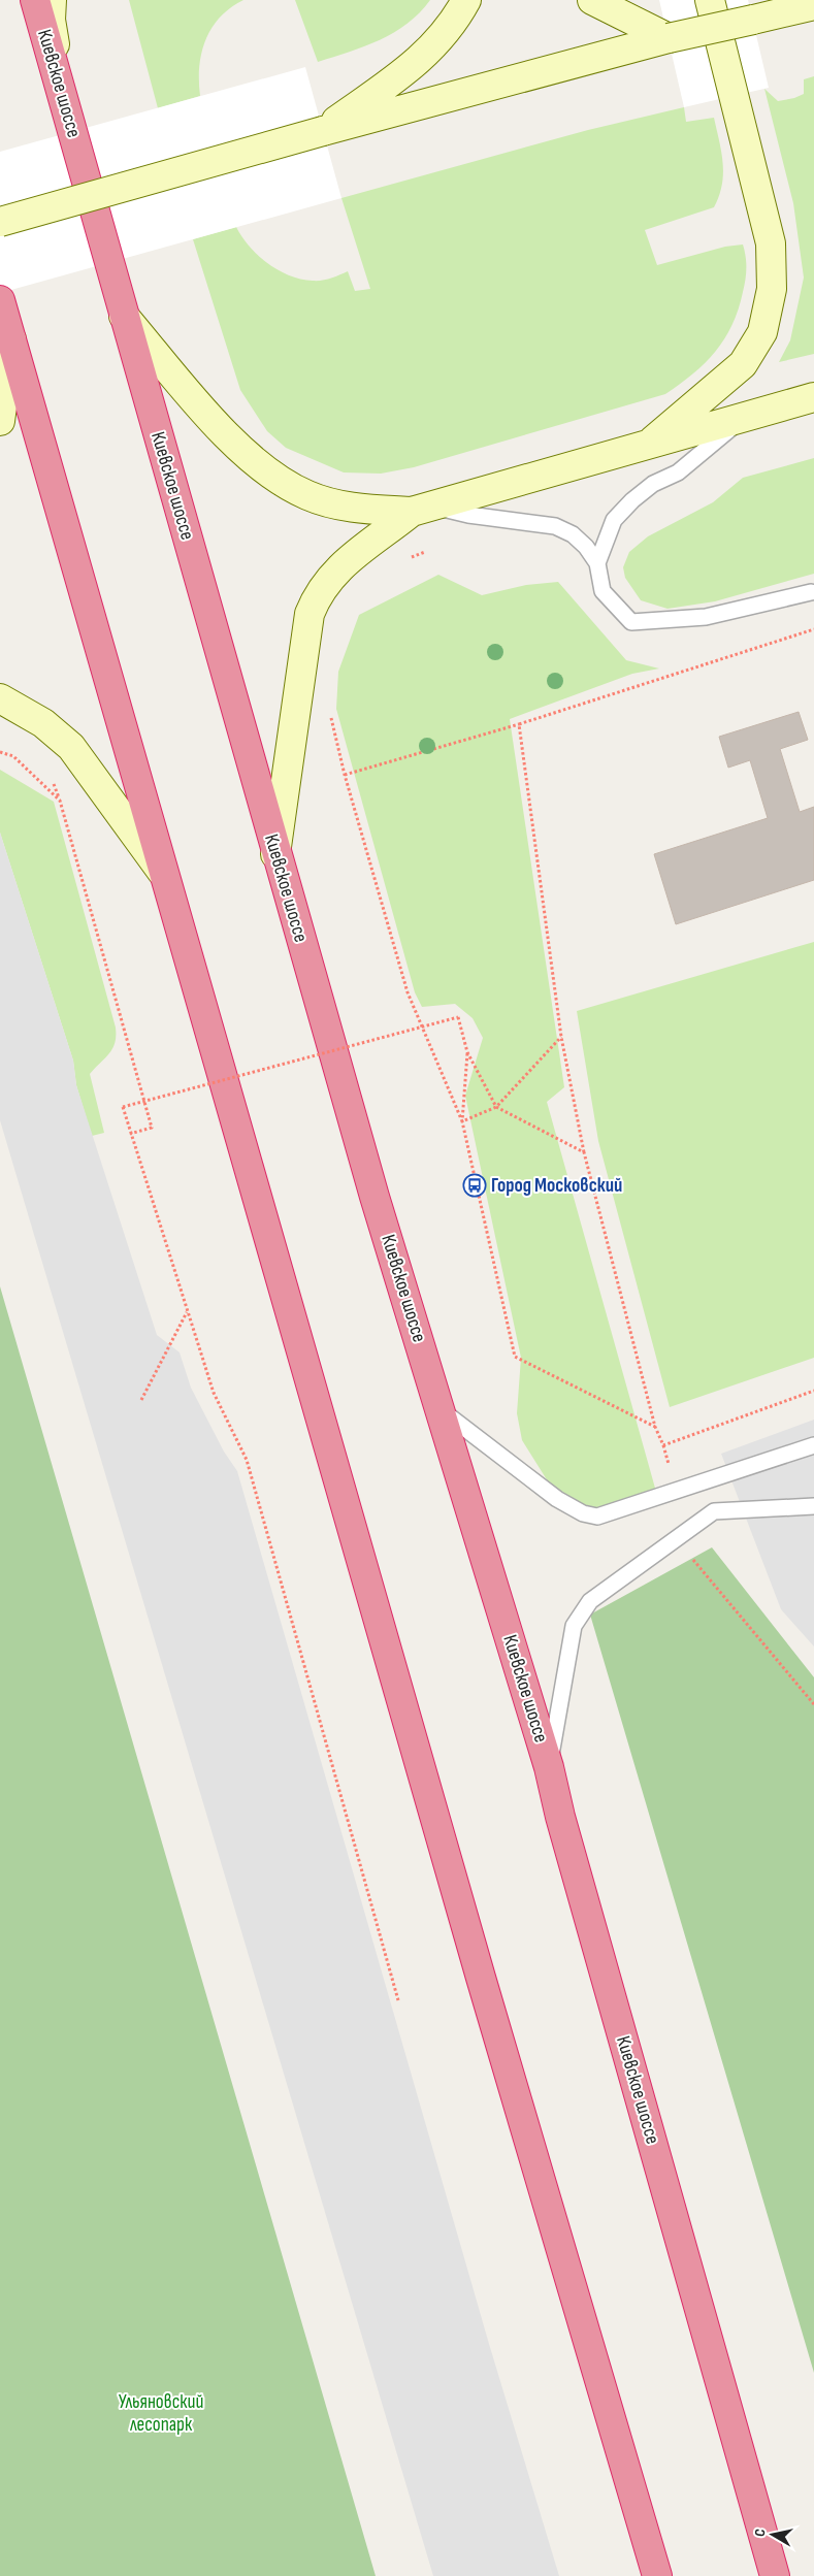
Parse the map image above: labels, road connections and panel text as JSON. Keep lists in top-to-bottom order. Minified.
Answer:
{"streets":{"highway":["Киевское шоссе"]},"parks":["Ульяновский лесопарк"],"places":{"bus stop":["Город Московский"]},"north":"left"}
